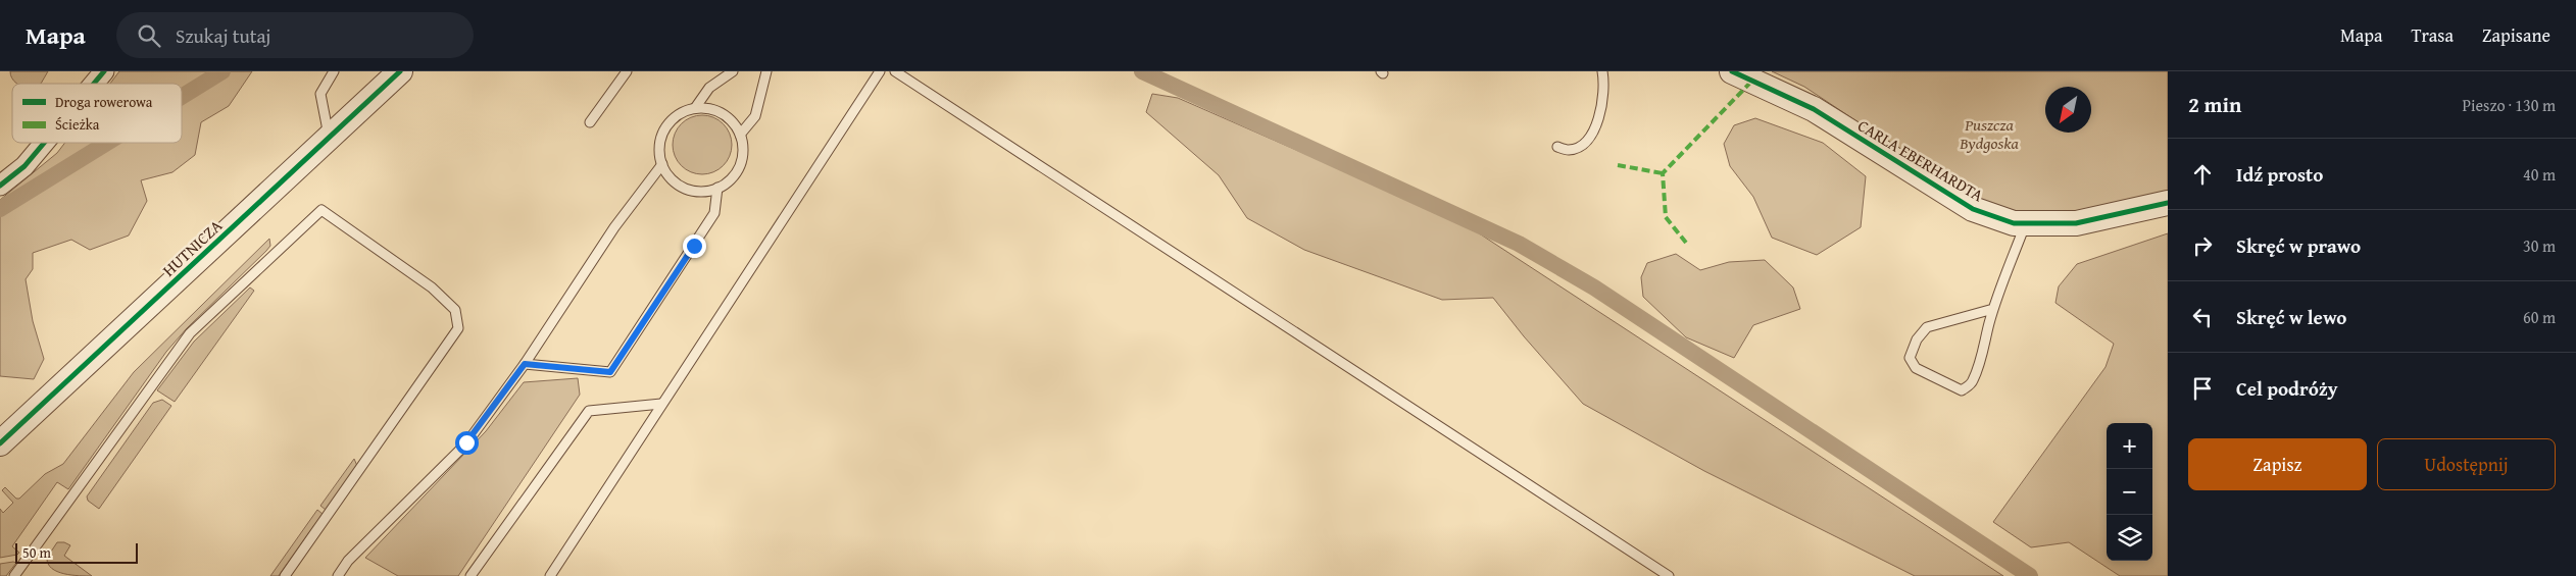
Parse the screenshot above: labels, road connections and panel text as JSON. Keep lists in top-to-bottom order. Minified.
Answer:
{"streets":{"street":["CARLA EBERHARDTA","HUTNICZA"]},"parks":["Puszcza Bydgoska"],"legend":["Droga rowerowa","Ścieżka"],"scale_bar":"50 m","north":"bottom left","page":{"header":"Mapa","search":"Szukaj tutaj","nav":["Mapa","Trasa","Zapisane"],"heading":["2 min","Pieszo · 130 m"],"list":[["Idź prosto","40 m"],["Skręć w prawo","30 m"],["Skręć w lewo","60 m"],"Cel podróży"],"map_buttons":["+","−"],"buttons":["Zapisz","Udostępnij"],"scale":"50 m"}}
